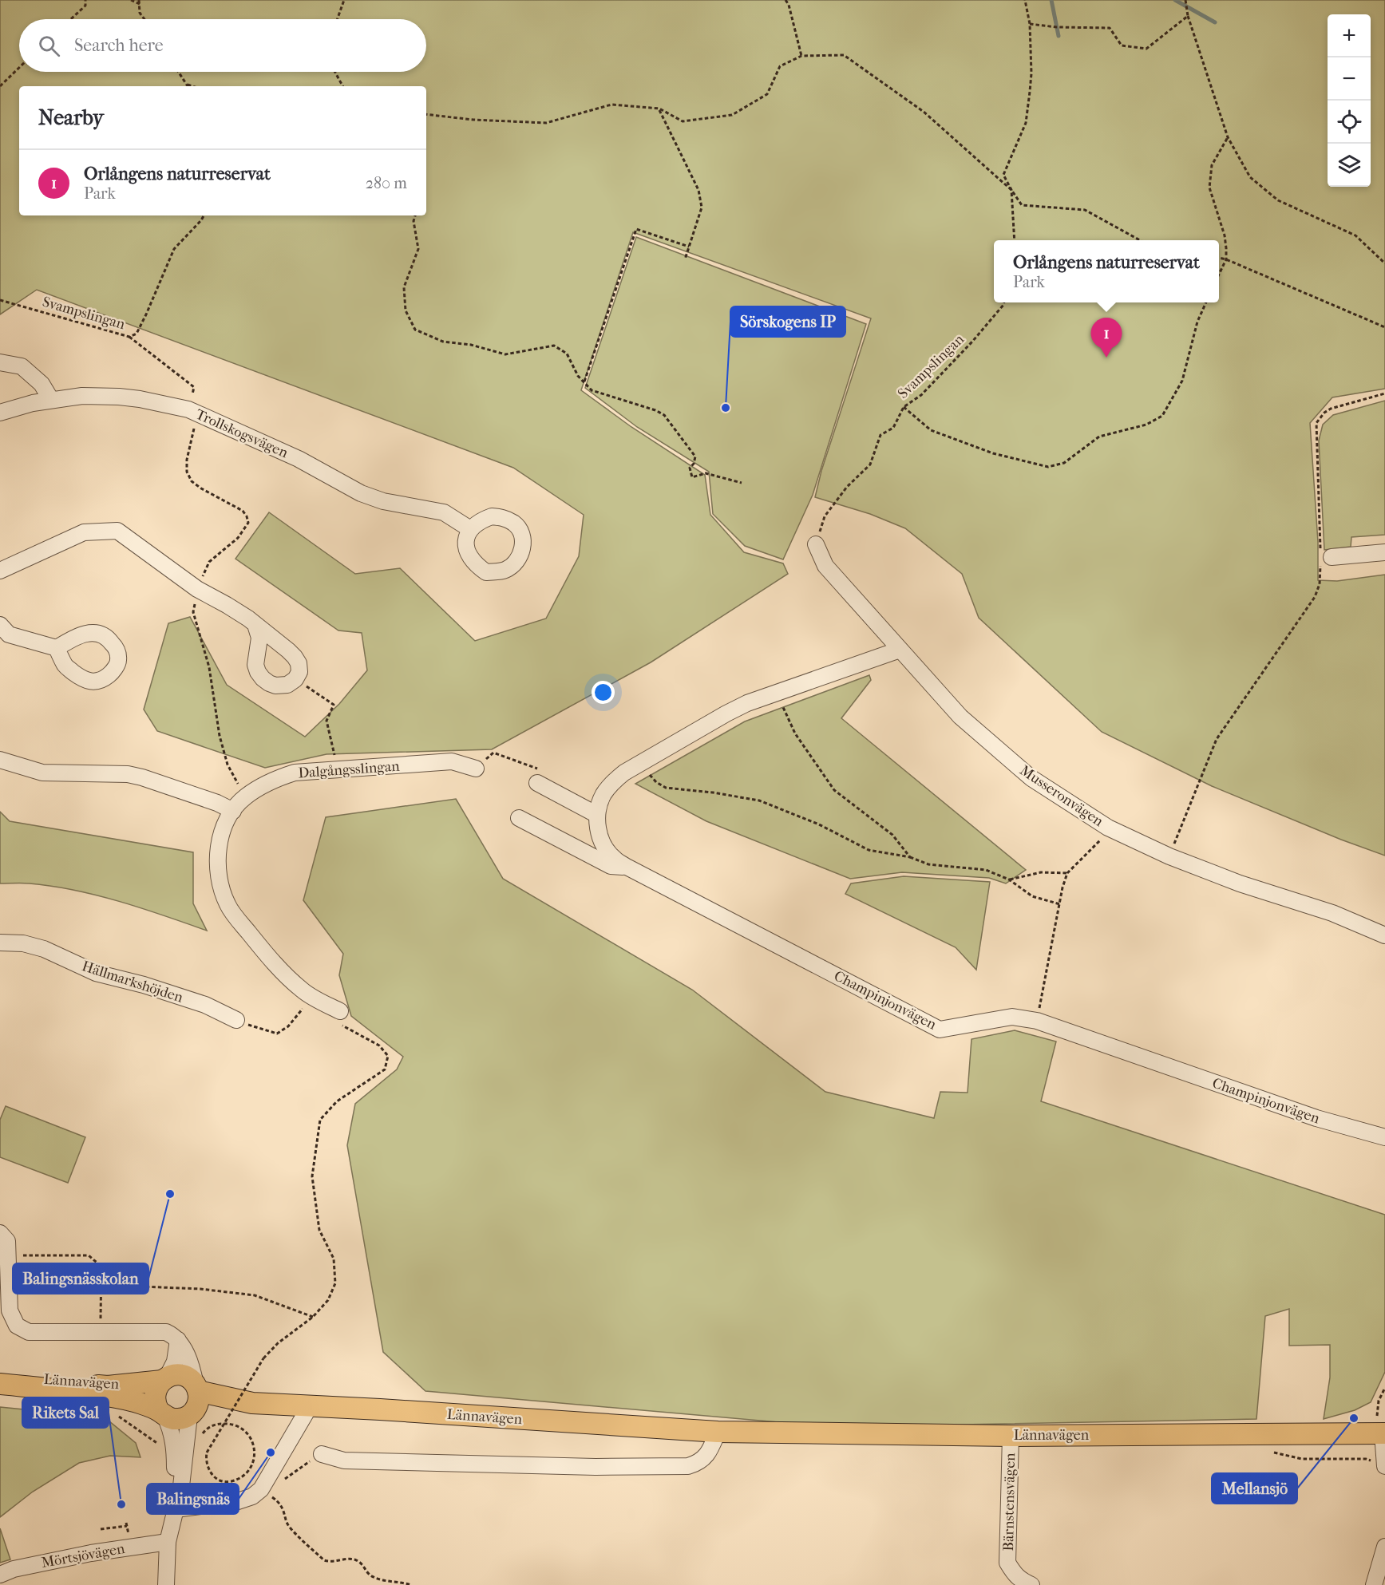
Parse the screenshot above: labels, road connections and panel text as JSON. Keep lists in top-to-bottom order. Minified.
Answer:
{"streets":{"main road":["Lännavägen"],"street":["Trollskogsvägen","Dalgångsslingan","Musseronvägen","Hällmarkshöjden","Champinjonvägen","Bärnstensvägen","Mörtsjövägen"],"path":["Svampslingan"]},"crossings":[["Svampslingan","Musseronvägen"],["Musseronvägen","Champinjonvägen"],["Lännavägen","Bärnstensvägen"]],"places":["Sörskogens IP","Balingsnässkolan","Mellansjö","Balingsnäs","Rikets Sal"],"page":{"map_buttons":["+","−"],"search":"Search here","heading":"Nearby","list":[{"mark":"1","name":"Orlångens naturreservat","note":"Park","value":"280 m"}],"popup":["Orlångens naturreservat","Park"],"pins":"1"}}
